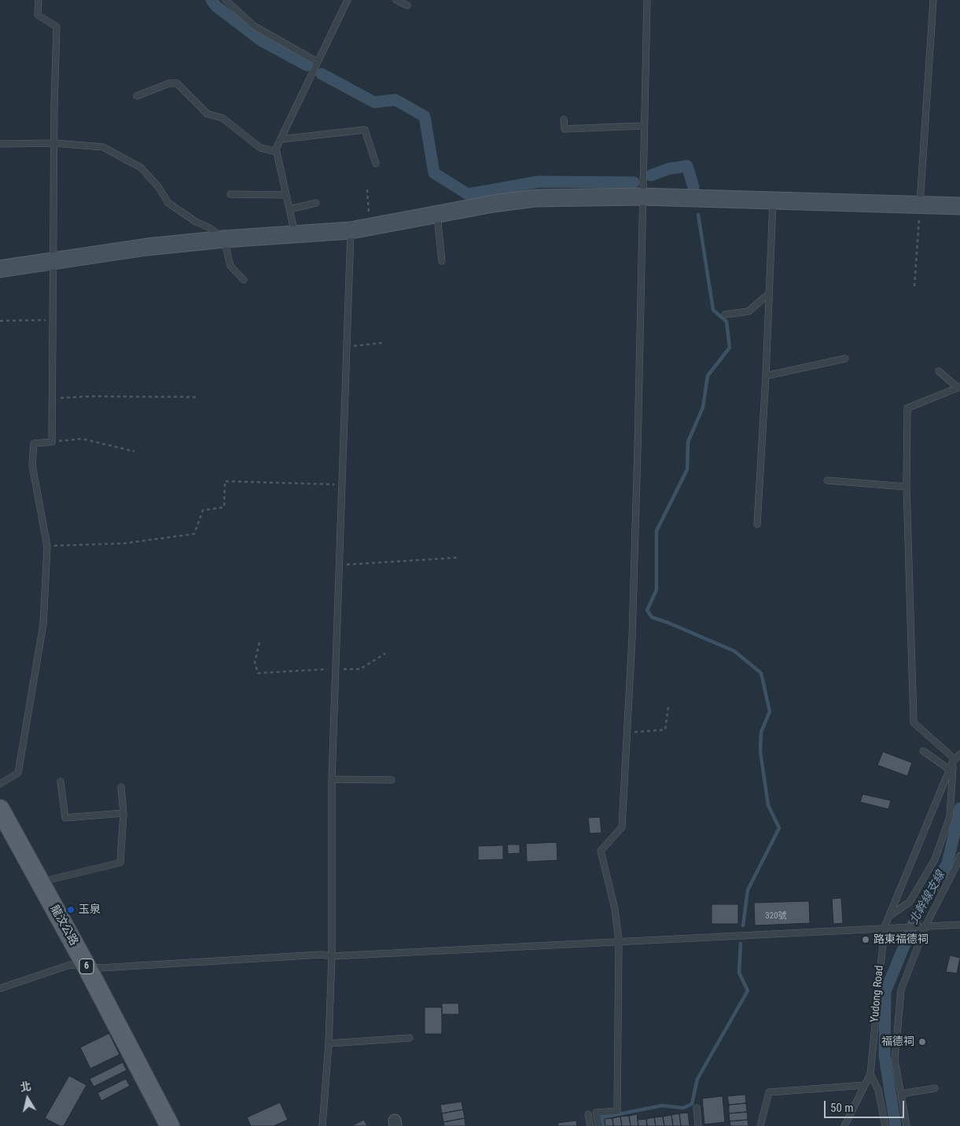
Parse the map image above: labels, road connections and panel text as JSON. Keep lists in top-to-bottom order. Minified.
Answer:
{"streets":{"main road":["龍汶公路","6"],"lane":["Yudong Road"]},"water":["北幹線支線"],"places":["玉泉","路東福德祠","福德祠"],"house_numbers":["320號"],"scale_bar":"50 m","north":"top"}
